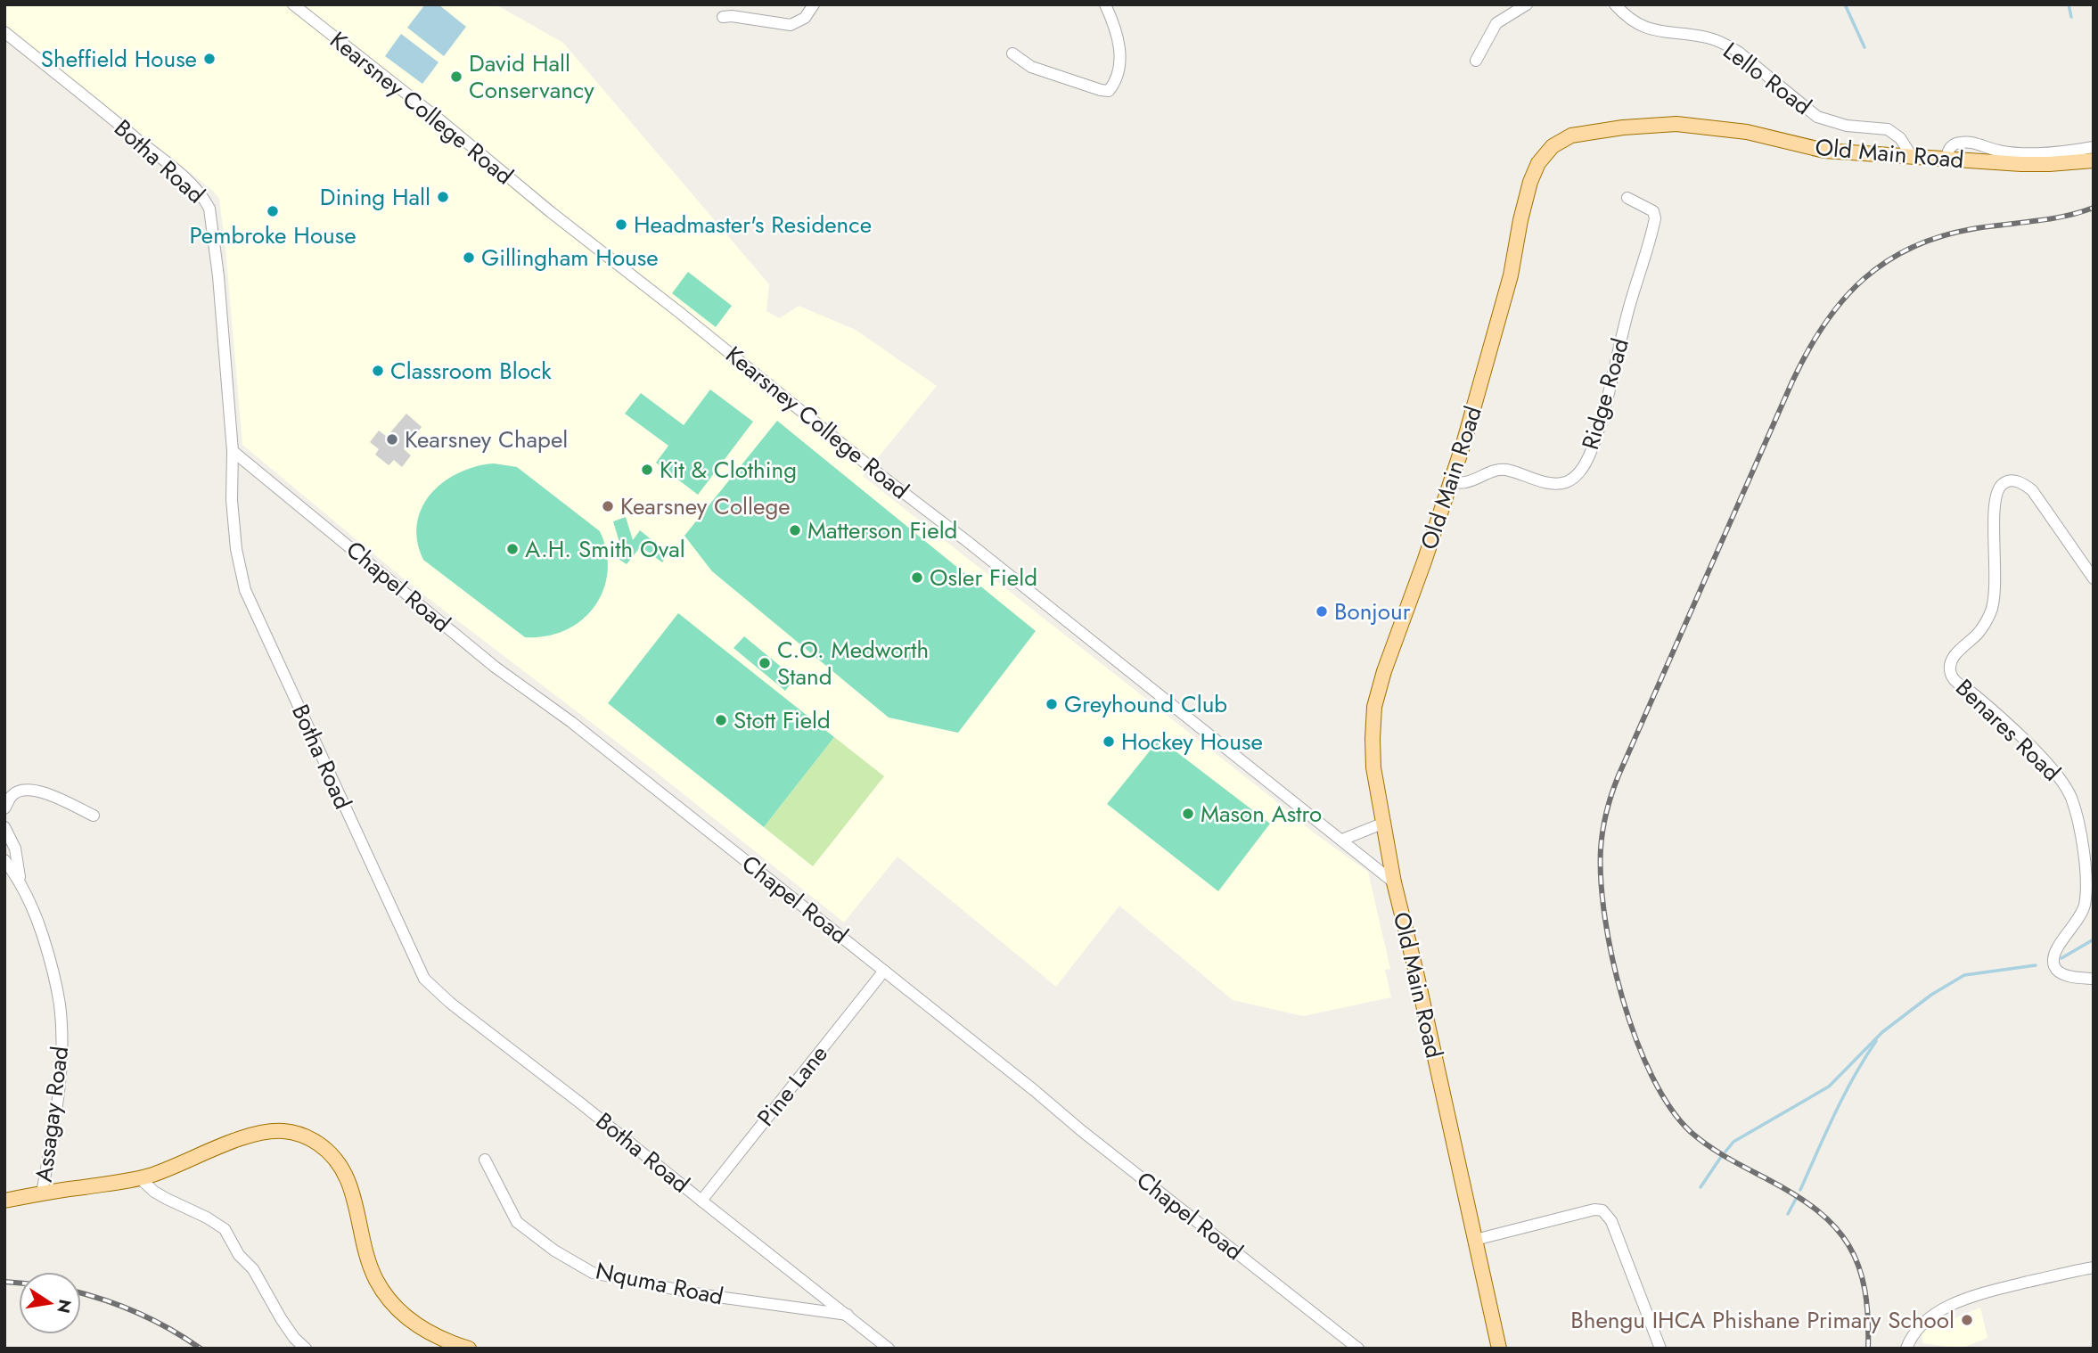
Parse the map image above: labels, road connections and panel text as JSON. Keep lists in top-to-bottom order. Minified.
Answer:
{"streets":{"main road":["Old Main Road"],"street":["Lello Road","Kearsney College Road","Botha Road","Ridge Road","Chapel Road","Benares Road","Pine Lane","Assagay Road","Nquma Road"]},"crossings":[["Lello Road","Old Main Road"],["Kearsney College Road","Old Main Road"],["Old Main Road","Ridge Road"],["Botha Road","Chapel Road"],["Botha Road","Pine Lane"],["Botha Road","Nquma Road"],["Chapel Road","Pine Lane"]],"places":["Sheffield House","David Hall Conservancy","Dining Hall","Pembroke House","Headmaster's Residence","Gillingham House","Classroom Block","Kearsney Chapel","Kit & Clothing","Kearsney College","Matterson Field","A.H. Smith Oval","Osler Field","Bonjour","C.O. Medworth Stand","Greyhound Club","Stott Field","Hockey House","Mason Astro","Bhengu IHCA Phishane Primary School"],"north":"right"}
